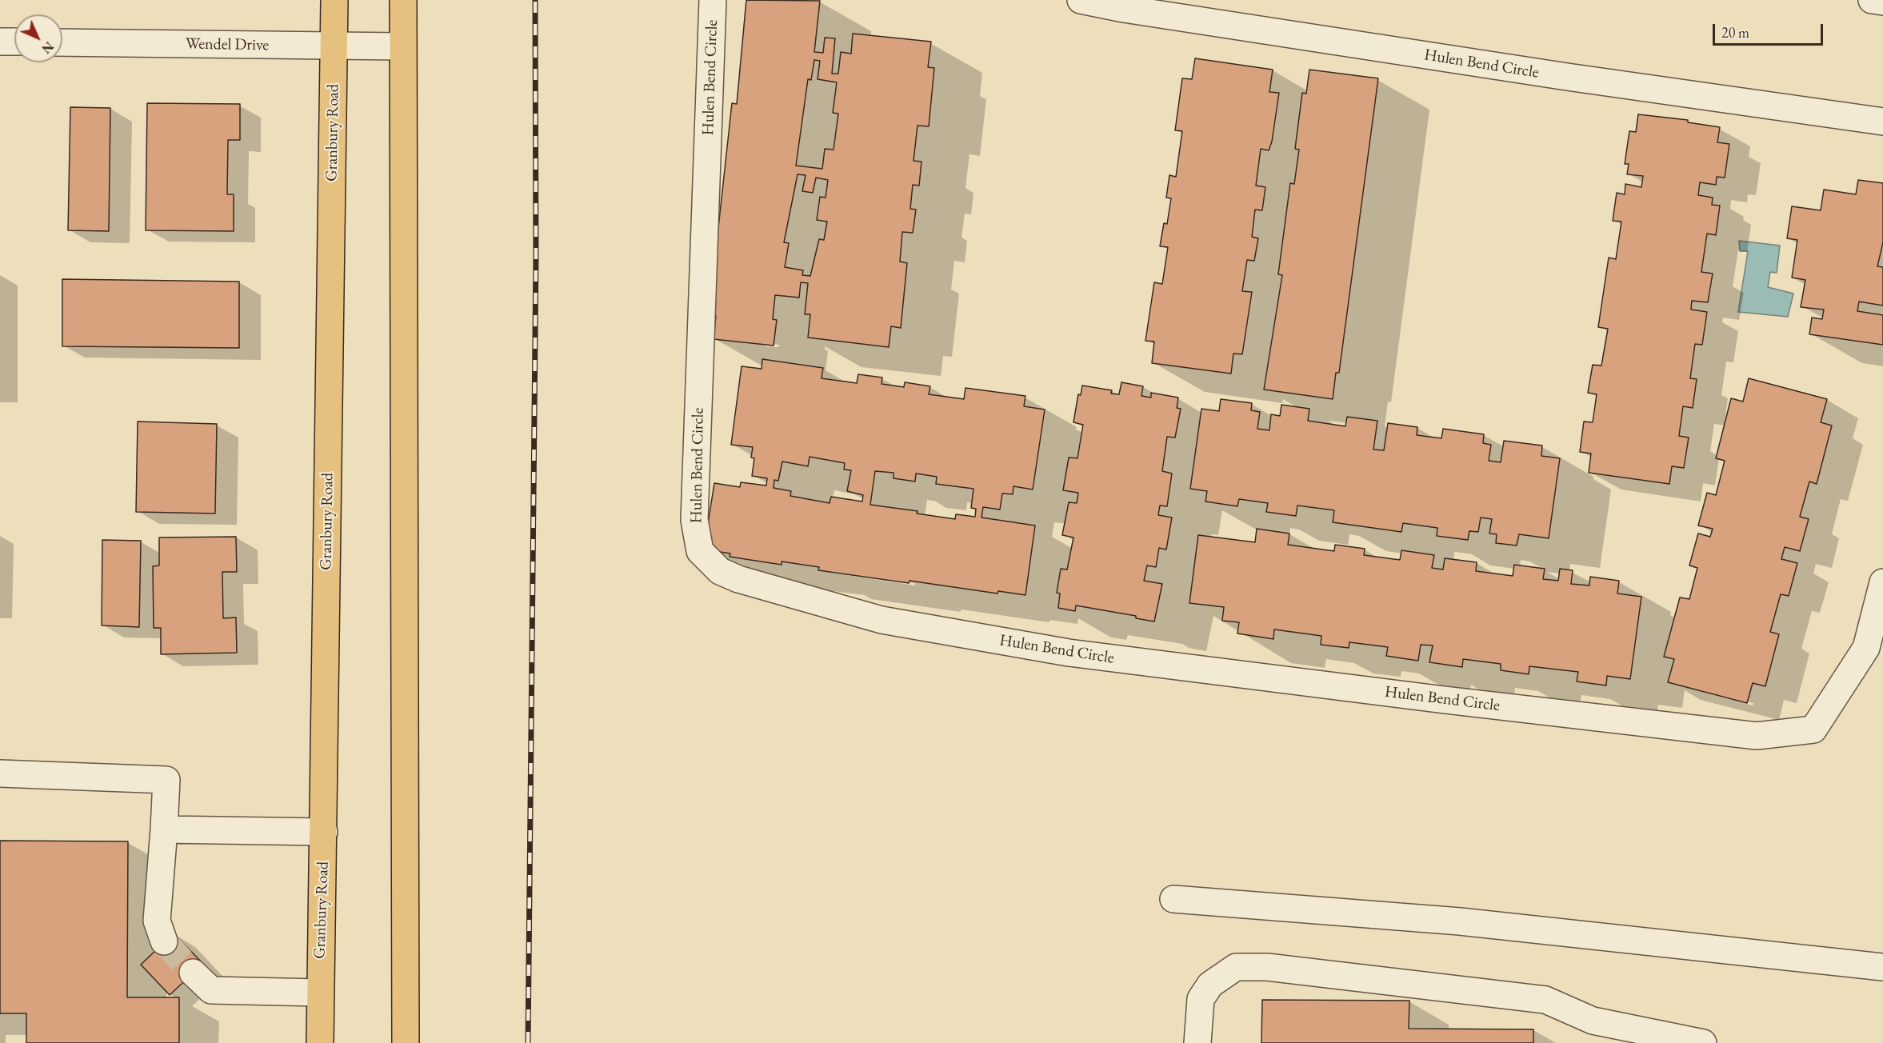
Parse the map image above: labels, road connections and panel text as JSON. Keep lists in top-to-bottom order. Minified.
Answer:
{"streets":{"main road":["Granbury Road"],"street":["Wendel Drive","Hulen Bend Circle"]},"crossings":[["Wendel Drive","Granbury Road"]],"scale_bar":"20 m","north":"bottom right"}
